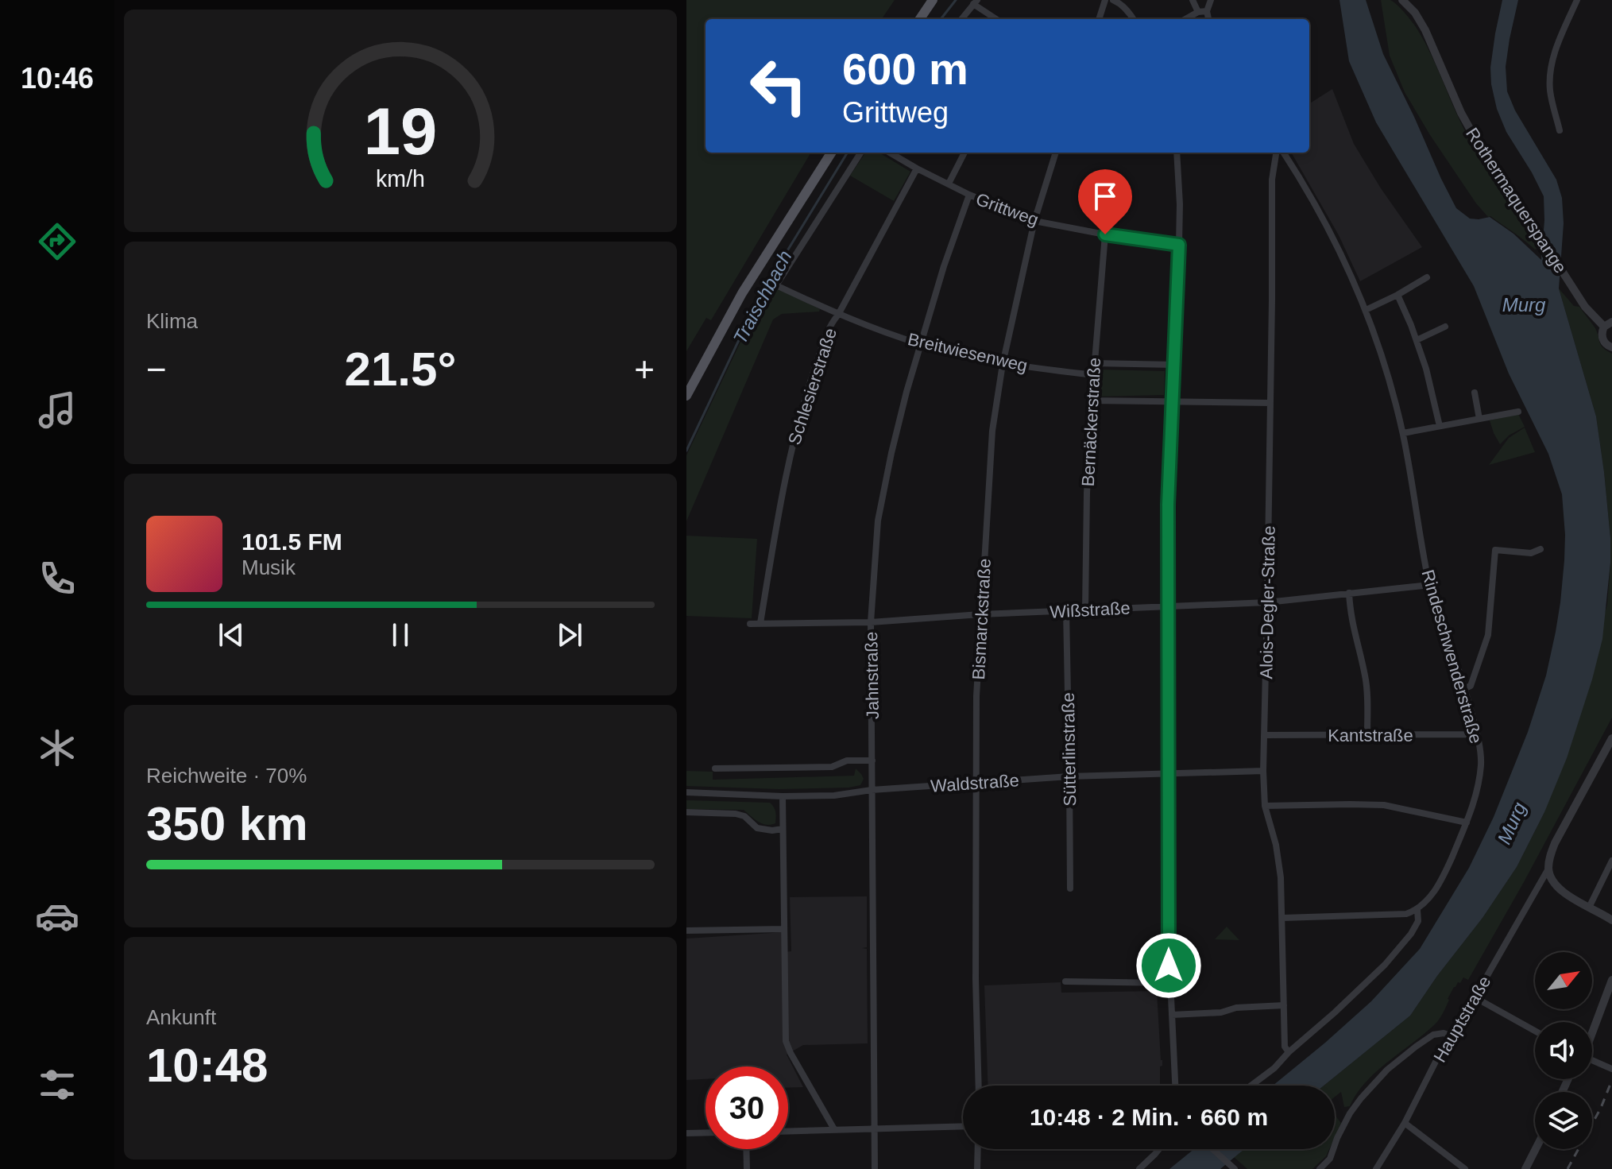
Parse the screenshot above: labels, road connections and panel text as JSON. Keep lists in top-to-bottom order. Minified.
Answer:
{"streets":{"street":["Rothermaquerspange","Grittweg","Breitwiesenweg","Schlesierstraße","Bernäckerstraße","Alois-Degler-Straße","Wißstraße","Bismarckstraße","Rindeschwenderstraße","Jahnstraße","Kantstraße","Sütterlinstraße","Waldstraße","Hauptstraße"]},"crossings":[["Grittweg","Schlesierstraße"],["Grittweg","Bernäckerstraße"],["Grittweg","Bismarckstraße"],["Grittweg","Jahnstraße"],["Breitwiesenweg","Schlesierstraße"],["Breitwiesenweg","Bernäckerstraße"],["Breitwiesenweg","Bismarckstraße"],["Breitwiesenweg","Jahnstraße"],["Schlesierstraße","Wißstraße"],["Bernäckerstraße","Wißstraße"],["Alois-Degler-Straße","Wißstraße"],["Alois-Degler-Straße","Rindeschwenderstraße"],["Alois-Degler-Straße","Kantstraße"],["Alois-Degler-Straße","Waldstraße"],["Wißstraße","Bismarckstraße"],["Wißstraße","Rindeschwenderstraße"],["Wißstraße","Jahnstraße"],["Wißstraße","Sütterlinstraße"],["Bismarckstraße","Waldstraße"],["Rindeschwenderstraße","Kantstraße"],["Jahnstraße","Waldstraße"],["Sütterlinstraße","Waldstraße"]],"water":["Traischbach","Murg"],"north":"top right","page":{"tabs":"10:46","turn":["600 m","Grittweg"],"tile":["Klima",["Reichweite · 70%","350 km"],["Ankunft","10:48"]],"heat":["−","21.5°","+"],"song":["101.5 FM","Musik"],"limit":"30","trip":"10:48 · 2 Min. · 660 m","gauge":["19","km/h"]}}
